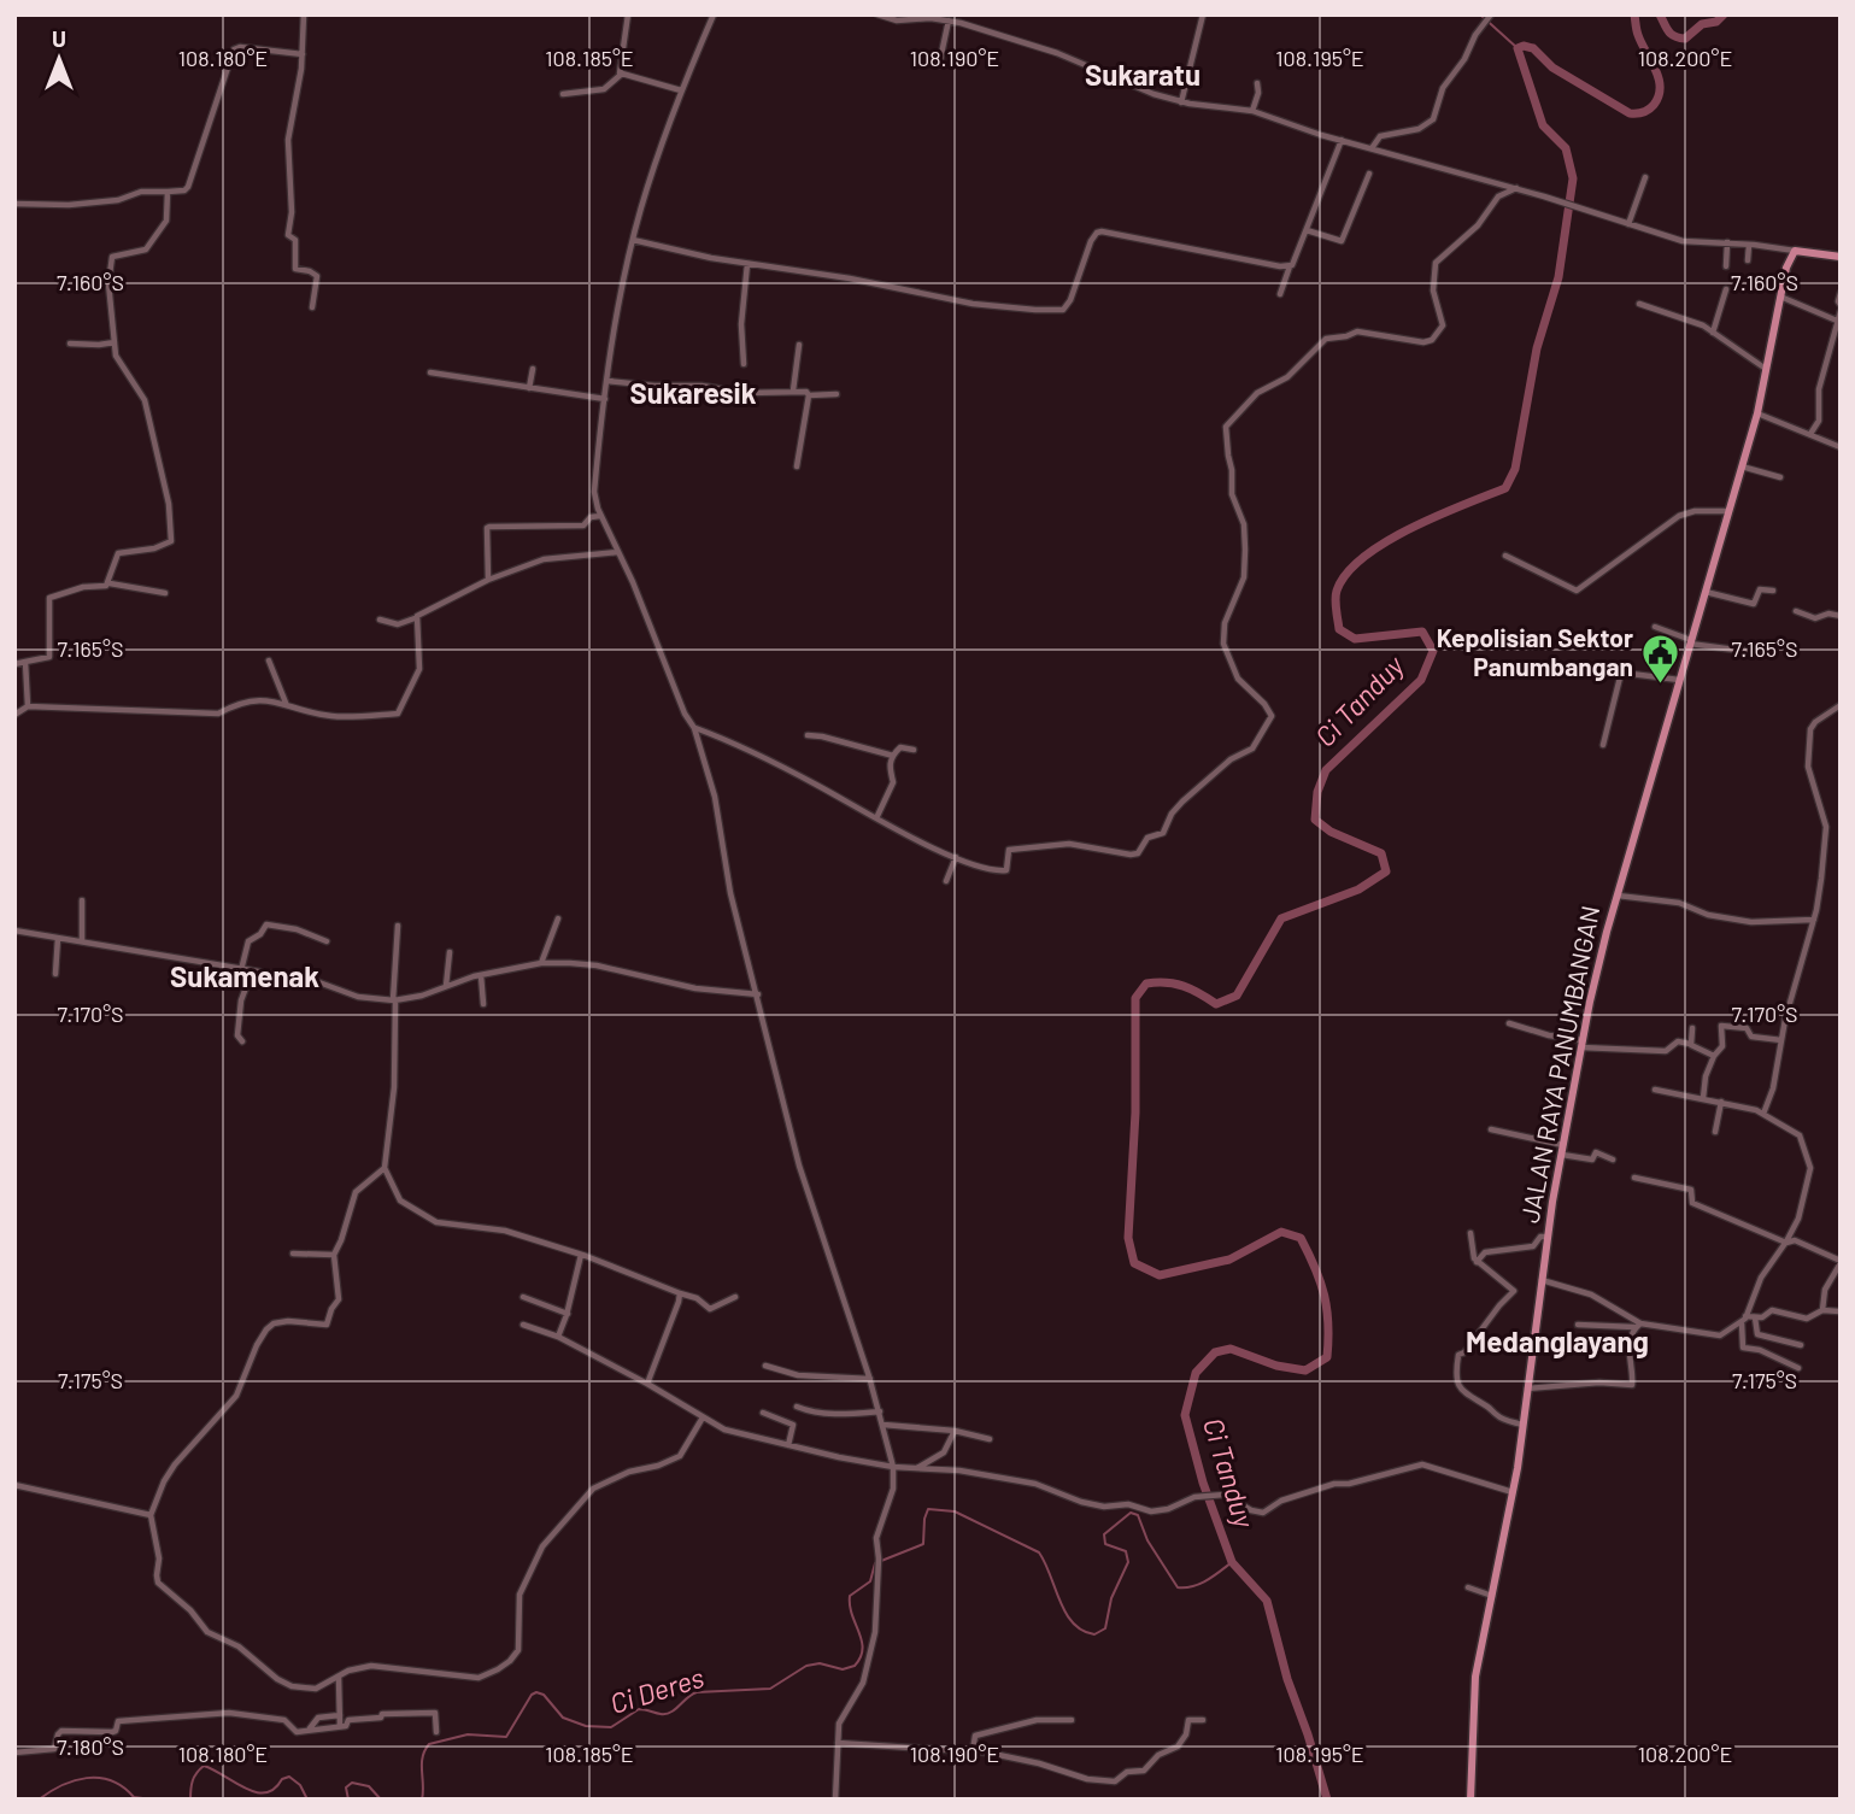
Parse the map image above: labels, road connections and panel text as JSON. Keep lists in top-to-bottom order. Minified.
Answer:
{"streets":{"main road":["JALAN RAYA PANUMBANGAN"]},"districts":["Sukaratu","Sukaresik","Sukamenak","Medanglayang"],"water":["Ci Tanduy","Ci Deres"],"places":{"public building":["Kepolisian Sektor Panumbangan"]},"north":"top","coordinates":["108.180°E","108.185°E","108.190°E","108.195°E","108.200°E","7.160°S","7.165°S","7.170°S","7.175°S","7.180°S"]}
